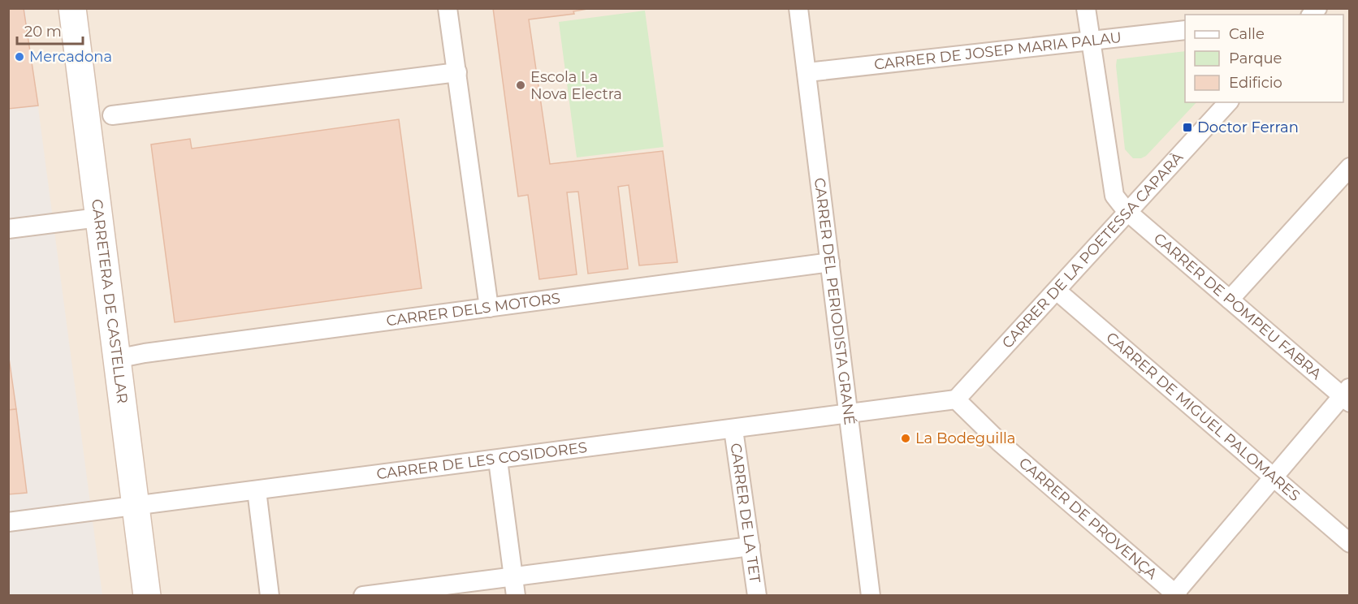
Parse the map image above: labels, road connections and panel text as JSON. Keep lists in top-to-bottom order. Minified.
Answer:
{"streets":{"street":["CARRER DE JOSEP MARIA PALAU","CARRER DE LA POETESSA CAPARÀ","CARRETERA DE CASTELLAR","CARRER DEL PERIODISTA GRANÉ","CARRER DE POMPEU FABRA","CARRER DELS MOTORS","CARRER DE MIGUEL PALOMARES","CARRER DE LES COSIDORES","CARRER DE LA TET","CARRER DE PROVENÇA"]},"crossings":[["CARRER DE JOSEP MARIA PALAU","CARRER DEL PERIODISTA GRANÉ"],["CARRER DE JOSEP MARIA PALAU","CARRER DE POMPEU FABRA"],["CARRER DE LA POETESSA CAPARÀ","CARRER DE POMPEU FABRA"],["CARRER DE LA POETESSA CAPARÀ","CARRER DE MIGUEL PALOMARES"],["CARRER DE LA POETESSA CAPARÀ","CARRER DE LES COSIDORES"],["CARRER DE LA POETESSA CAPARÀ","CARRER DE PROVENÇA"],["CARRETERA DE CASTELLAR","CARRER DELS MOTORS"],["CARRETERA DE CASTELLAR","CARRER DE LES COSIDORES"],["CARRER DEL PERIODISTA GRANÉ","CARRER DELS MOTORS"],["CARRER DEL PERIODISTA GRANÉ","CARRER DE LES COSIDORES"],["CARRER DE LES COSIDORES","CARRER DE LA TET"],["CARRER DE LES COSIDORES","CARRER DE PROVENÇA"]],"places":{"other":["Mercadona","Escola La Nova Electra","La Bodeguilla"],"transit":["Doctor Ferran"]},"legend":["Calle","Parque","Edificio"],"scale_bar":"20 m"}
